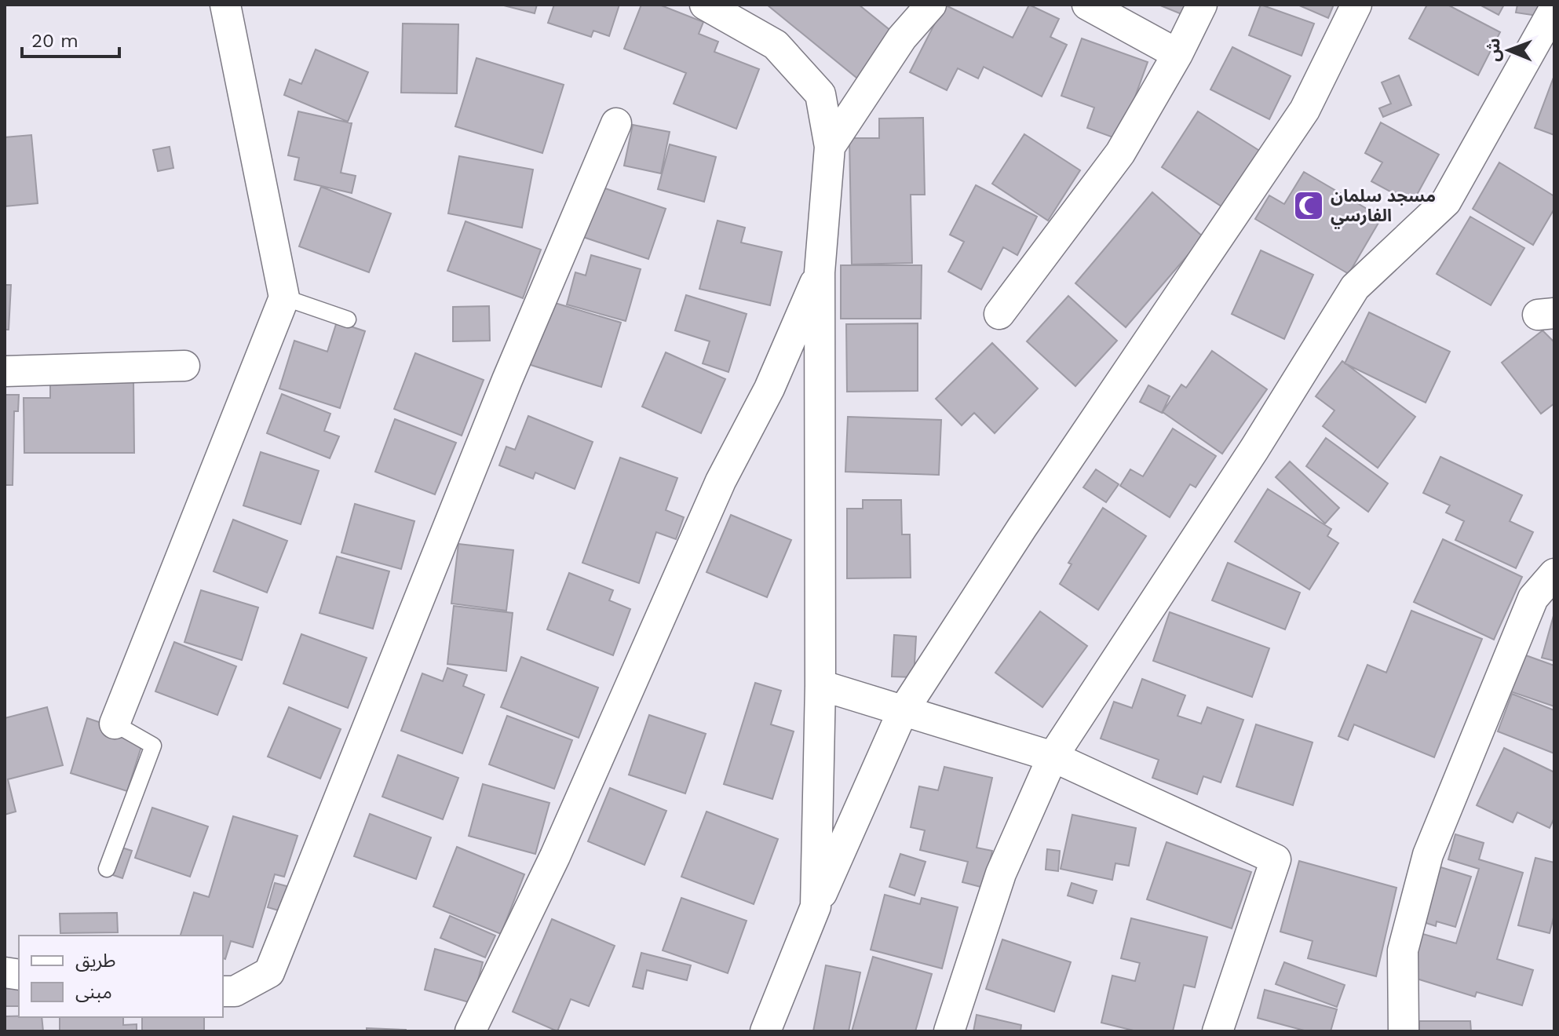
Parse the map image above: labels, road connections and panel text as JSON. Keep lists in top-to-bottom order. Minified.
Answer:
{"places":{"mosque":["مسجد سلمان الفارسي"]},"legend":["طريق","مبنى"],"scale_bar":"20 m","north":"left"}
